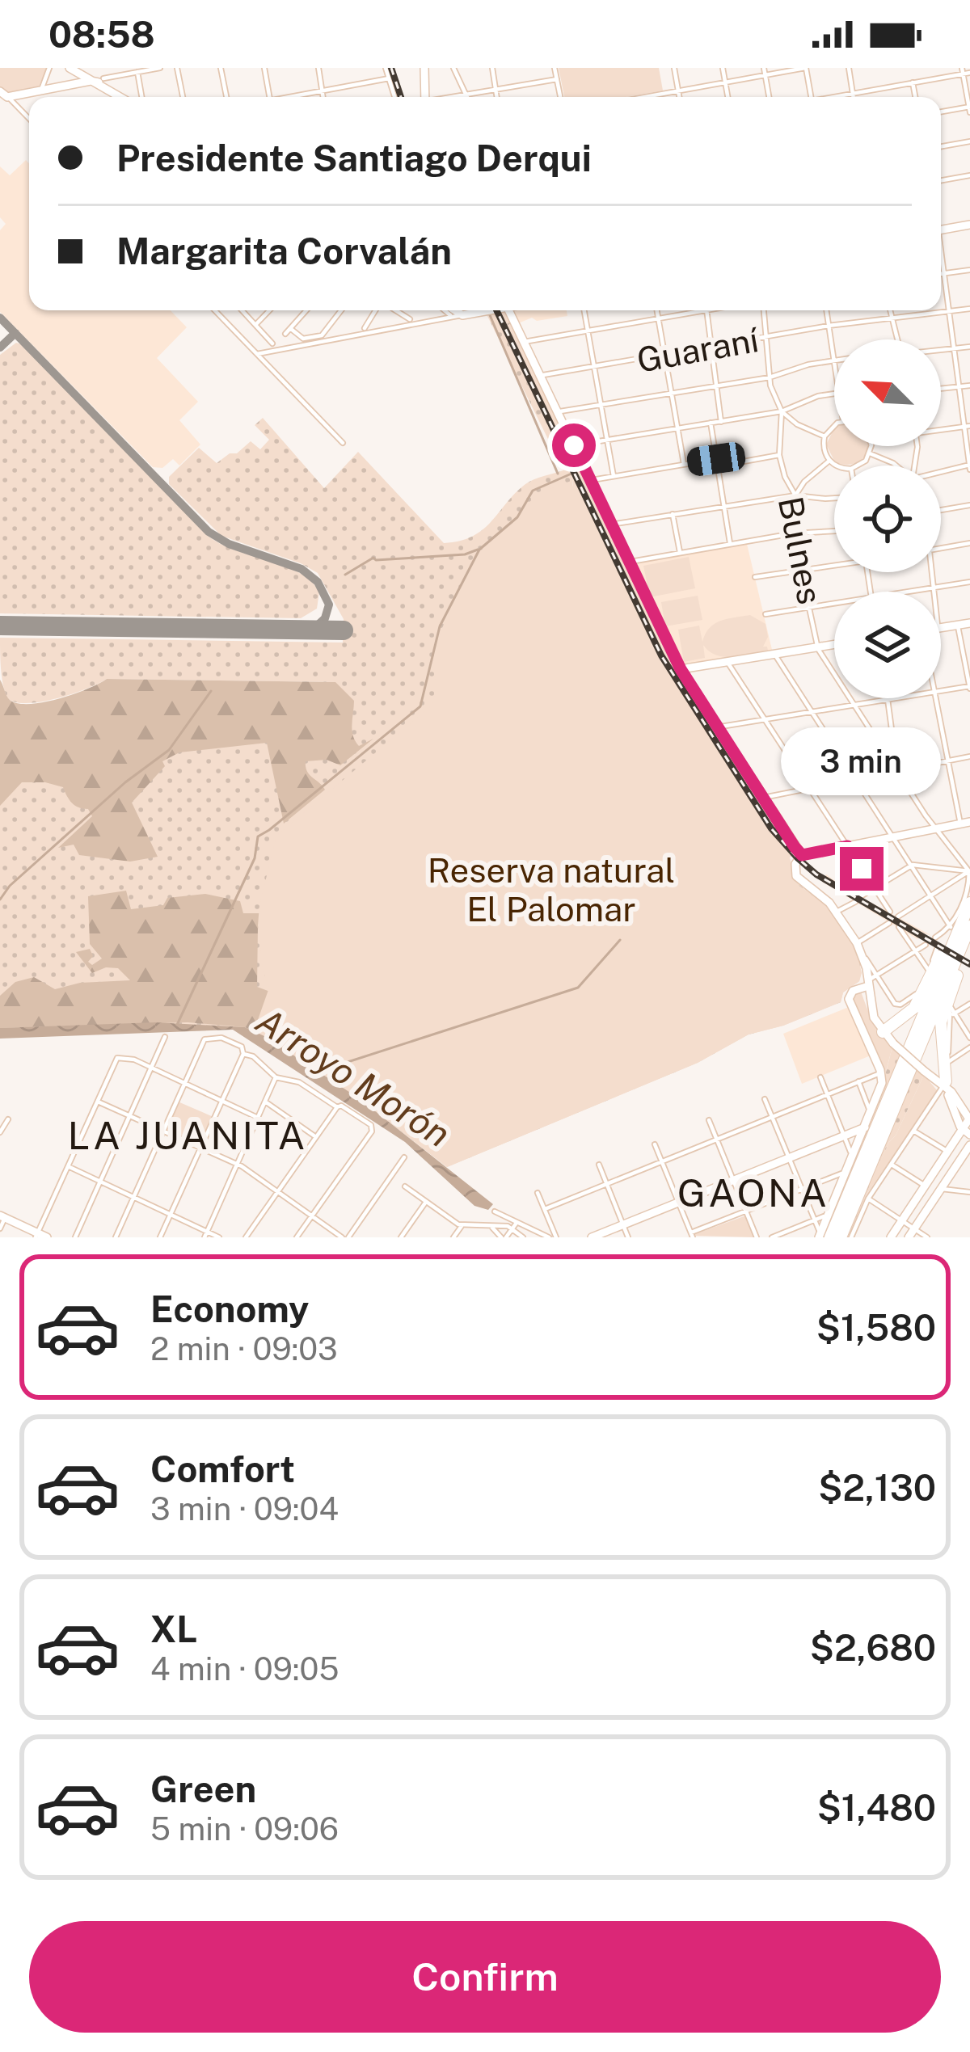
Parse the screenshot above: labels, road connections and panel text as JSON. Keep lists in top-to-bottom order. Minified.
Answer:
{"streets":{"street":["Guaraní","Bulnes"]},"crossings":[["Guaraní","Bulnes"]],"districts":["LA JUANITA","GAONA"],"water":["Arroyo Morón"],"parks":["Reserva natural El Palomar"],"north":"top left","page":{"status":"08:58","banner":["Presidente Santiago Derqui","Margarita Corvalán"],"bubble":"3 min","list":[{"name":"Economy","note":"2 min · 09:03","value":"$1,580"},{"name":"Comfort","note":"3 min · 09:04","value":"$2,130"},{"name":"XL","note":"4 min · 09:05","value":"$2,680"},{"name":"Green","note":"5 min · 09:06","value":"$1,480"}],"buttons":"Confirm"}}
